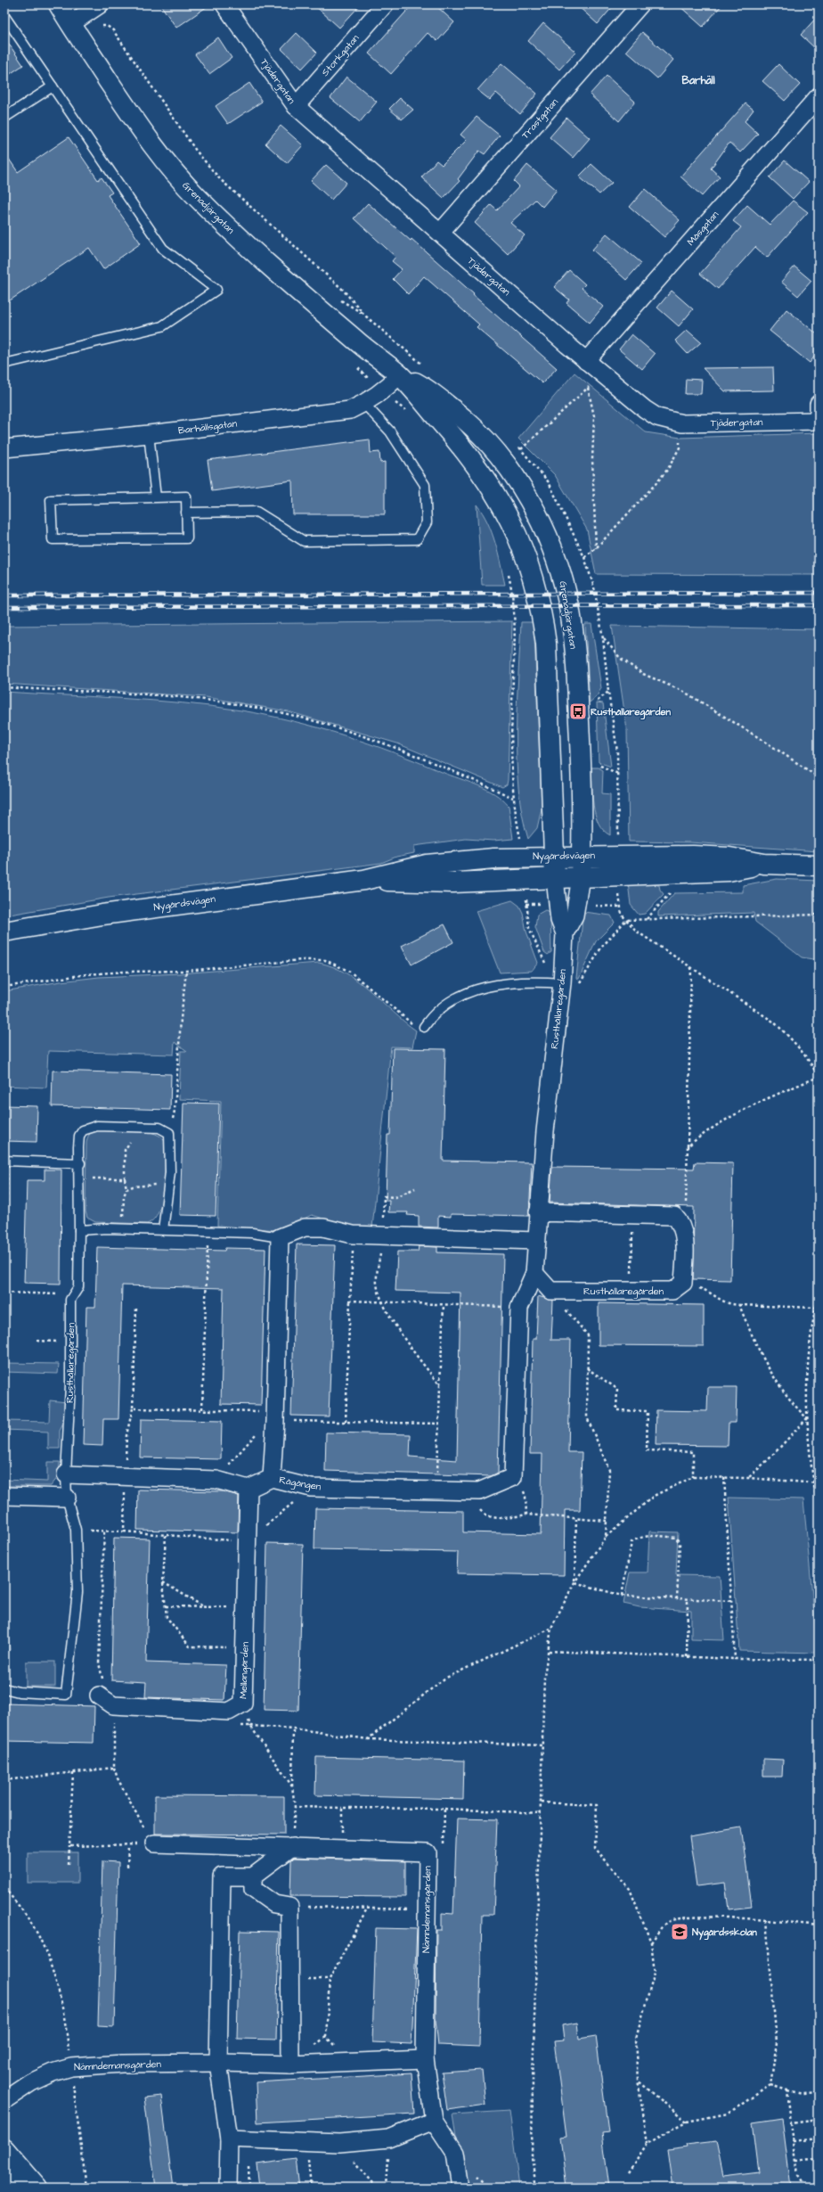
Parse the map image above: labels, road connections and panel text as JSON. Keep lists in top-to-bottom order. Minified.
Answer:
{"streets":{"street":["Storkgatan","Tjädergatan","Trastgatan","Grenadjärgatan","Måsgatan","Barhällsgatan","Nygårdsvägen","Rusthållaregården","Rågången","Mellangården","Nämndemansgården"]},"crossings":[["Storkgatan","Tjädergatan"],["Tjädergatan","Trastgatan"],["Tjädergatan","Måsgatan"],["Grenadjärgatan","Barhällsgatan"],["Grenadjärgatan","Nygårdsvägen"],["Grenadjärgatan","Rusthållaregården"],["Nygårdsvägen","Rusthållaregården"],["Rusthållaregården","Rågången"],["Rågången","Mellangården"]],"districts":["Barhäll"],"places":{"bus stop":["Rusthållaregården"],"school or university":["Nygårdsskolan"]}}
